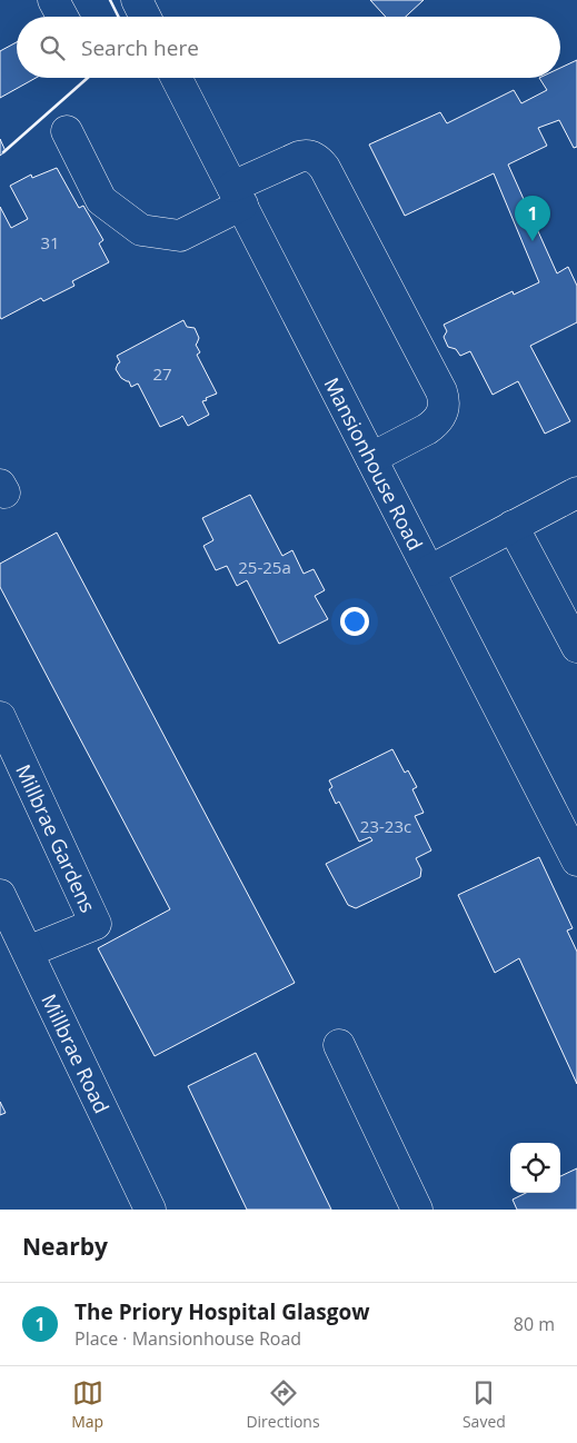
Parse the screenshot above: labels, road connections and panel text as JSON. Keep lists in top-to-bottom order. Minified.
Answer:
{"streets":{"street":["Mansionhouse Road","Millbrae Gardens","Millbrae Road"]},"crossings":[["Millbrae Gardens","Millbrae Road"]],"house_numbers":["31","27","25-25a","23-23c"],"page":{"search":"Search here","pins":"1","heading":"Nearby","list":[{"mark":"1","name":"The Priory Hospital Glasgow","note":"Place · Mansionhouse Road","value":"80 m"}],"nav":["Map","Directions","Saved"]}}
